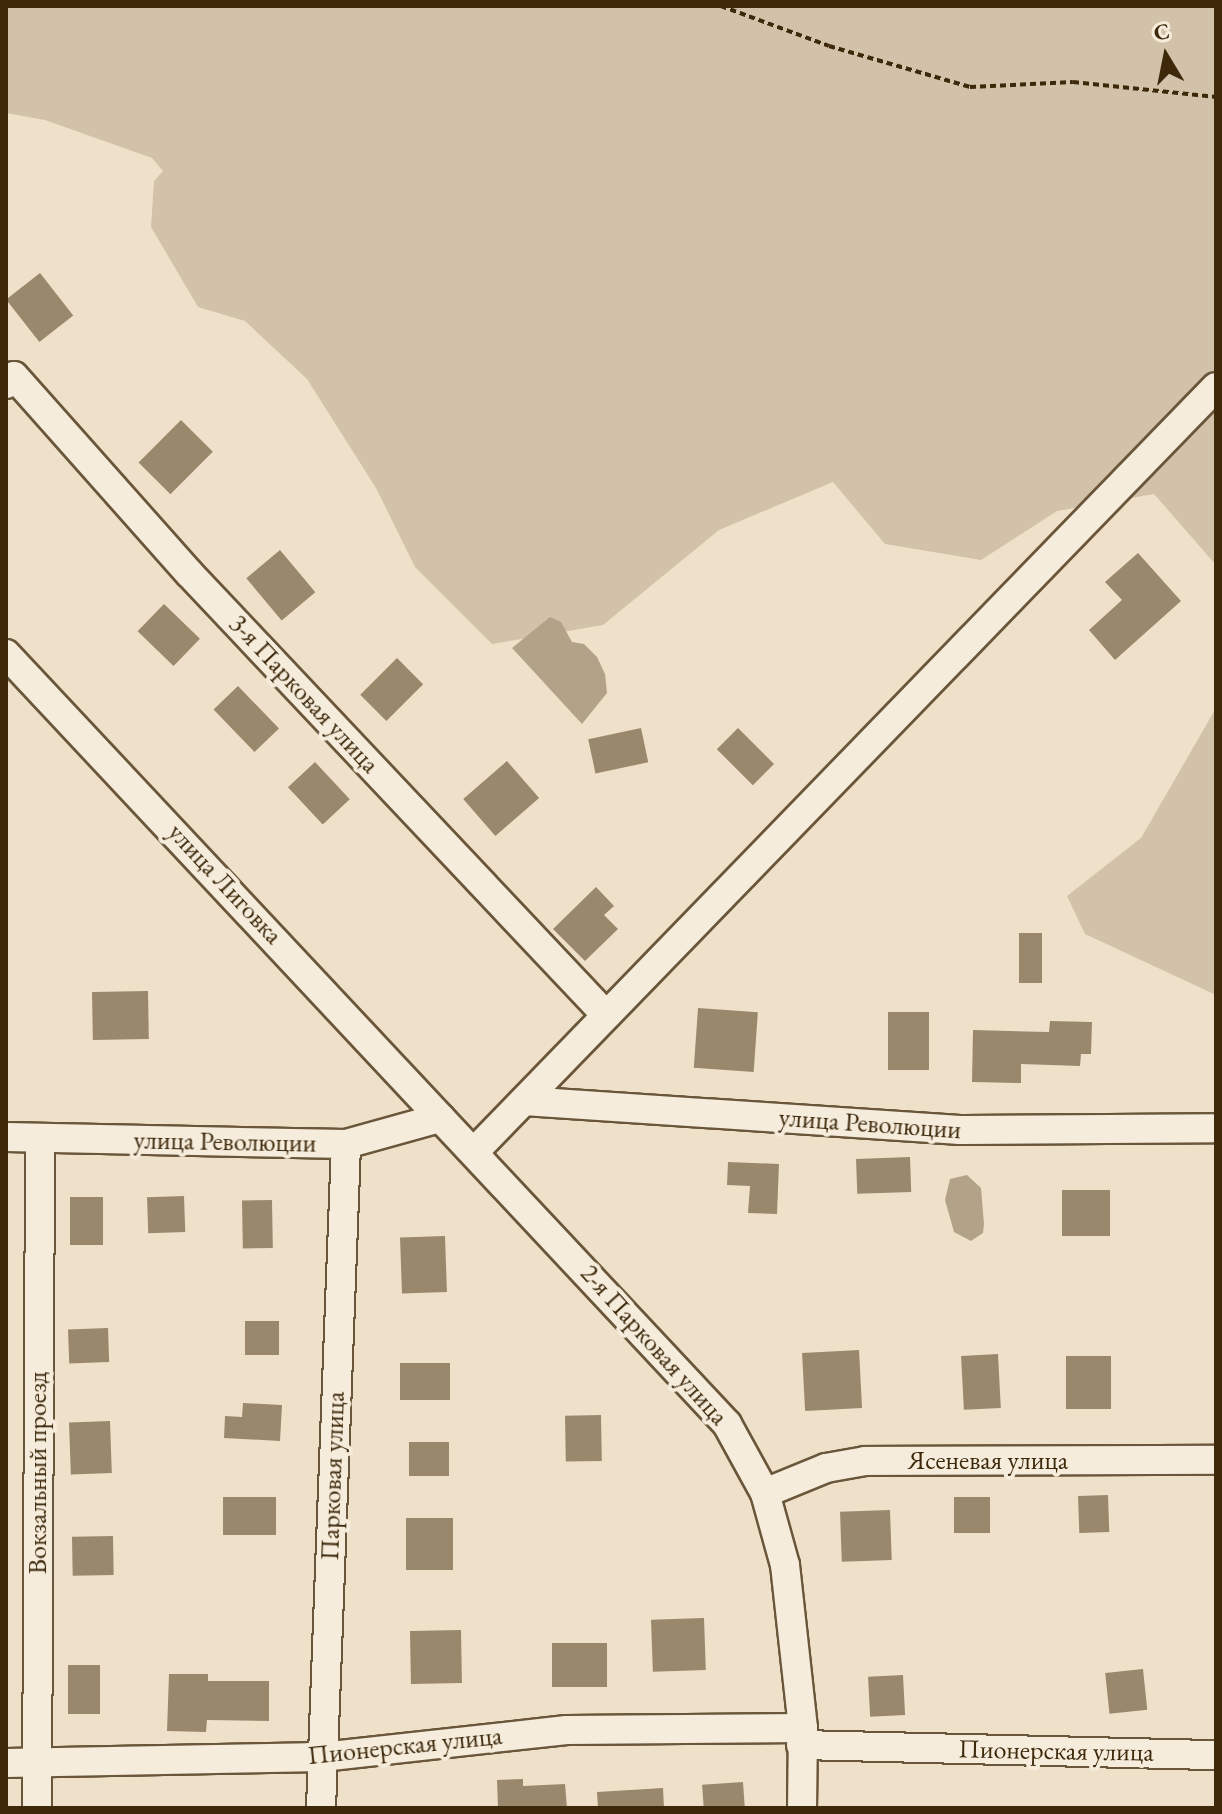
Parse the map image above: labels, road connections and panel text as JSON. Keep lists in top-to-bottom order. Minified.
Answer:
{"streets":{"street":["3-я Парковая улица","улица Лиговка","улица Революции","2-я Парковая улица","Ясеневая улица","Вокзальный проезд","Парковая улица","Пионерская улица"]},"crossings":[["улица Лиговка","улица Революции"],["улица Лиговка","2-я Парковая улица"],["улица Революции","2-я Парковая улица"],["улица Революции","Вокзальный проезд"],["улица Революции","Парковая улица"],["2-я Парковая улица","Ясеневая улица"],["2-я Парковая улица","Пионерская улица"],["Вокзальный проезд","Пионерская улица"],["Парковая улица","Пионерская улица"]],"north":"top"}
